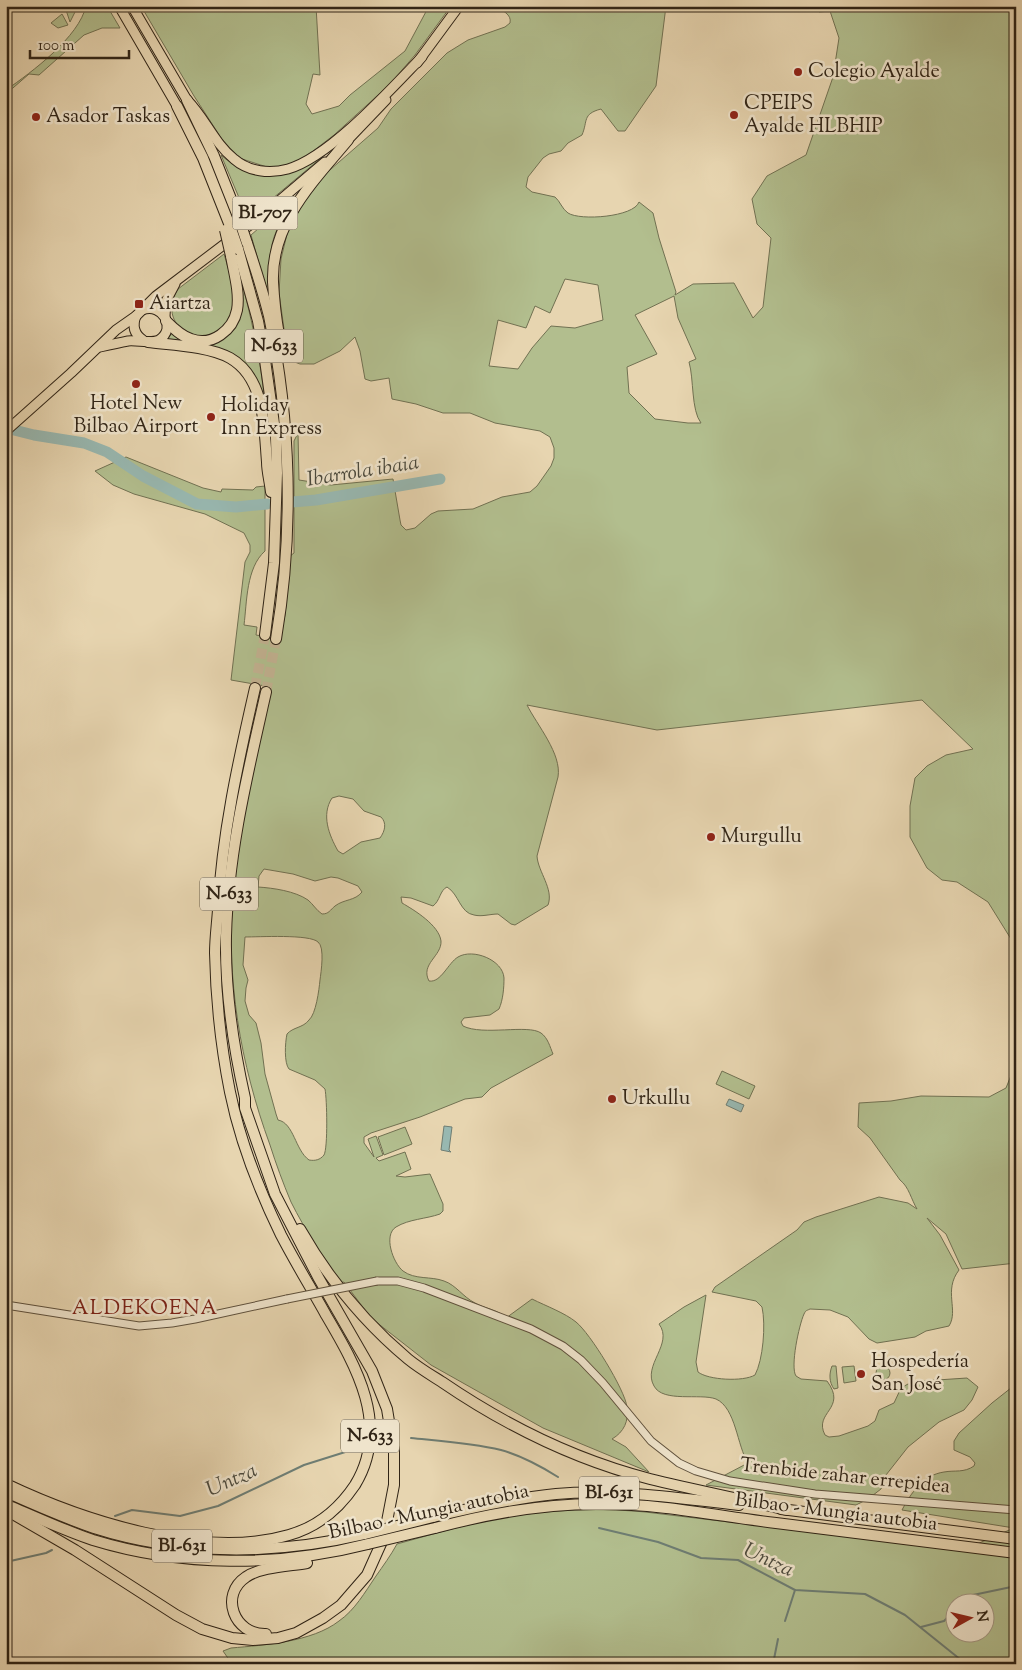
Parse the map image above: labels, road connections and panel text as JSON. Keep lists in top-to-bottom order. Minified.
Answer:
{"streets":{"highway":["N-633","BI-631","Bilbao - Mungia autobia"],"main road":["BI-707"],"street":["Trenbide zahar errepidea"]},"districts":["ALDEKOENA"],"water":["Ibarrola ibaia","Untza"],"places":{"other":["Colegio Ayalde","CPEIPS Ayalde HLBHIP","Asador Taskas","Hotel New Bilbao Airport","Holiday Inn Express","Murgullu","Urkullu","Hospedería San José"],"transit":["Aiartza"]},"scale_bar":"100 m","north":"right"}
